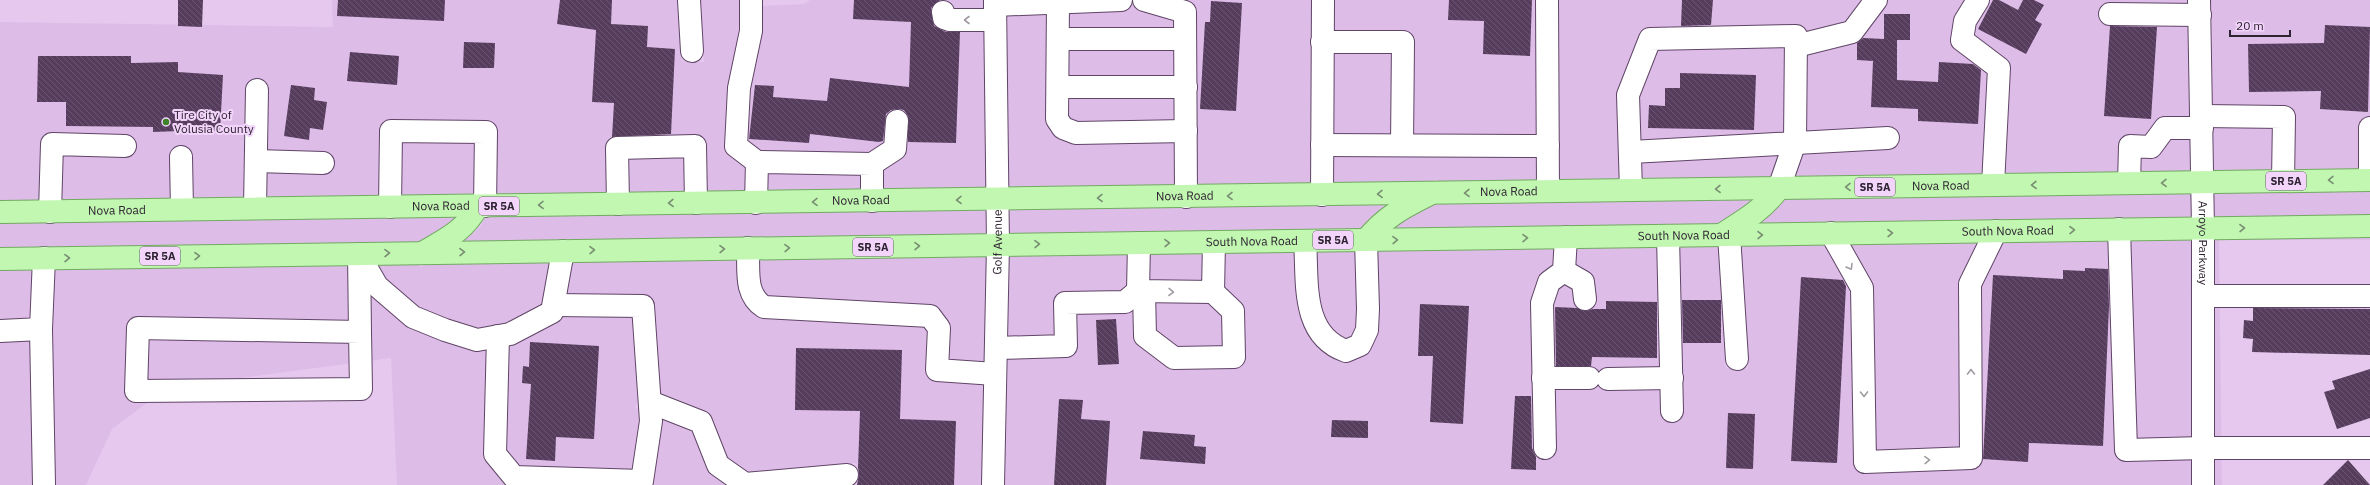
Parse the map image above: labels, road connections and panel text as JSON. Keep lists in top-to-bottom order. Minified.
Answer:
{"streets":{"main road":["SR 5A","Nova Road","South Nova Road"],"street":["Arroyo Parkway","Golf Avenue"]},"crossings":[["SR 5A","South Nova Road"],["SR 5A","Golf Avenue"],["Nova Road","Arroyo Parkway"],["Nova Road","Golf Avenue"],["South Nova Road","Arroyo Parkway"],["South Nova Road","Golf Avenue"]],"one_way":["Nova Road","South Nova Road"],"places":["Tire City of Volusia County"],"scale_bar":"20 m"}
